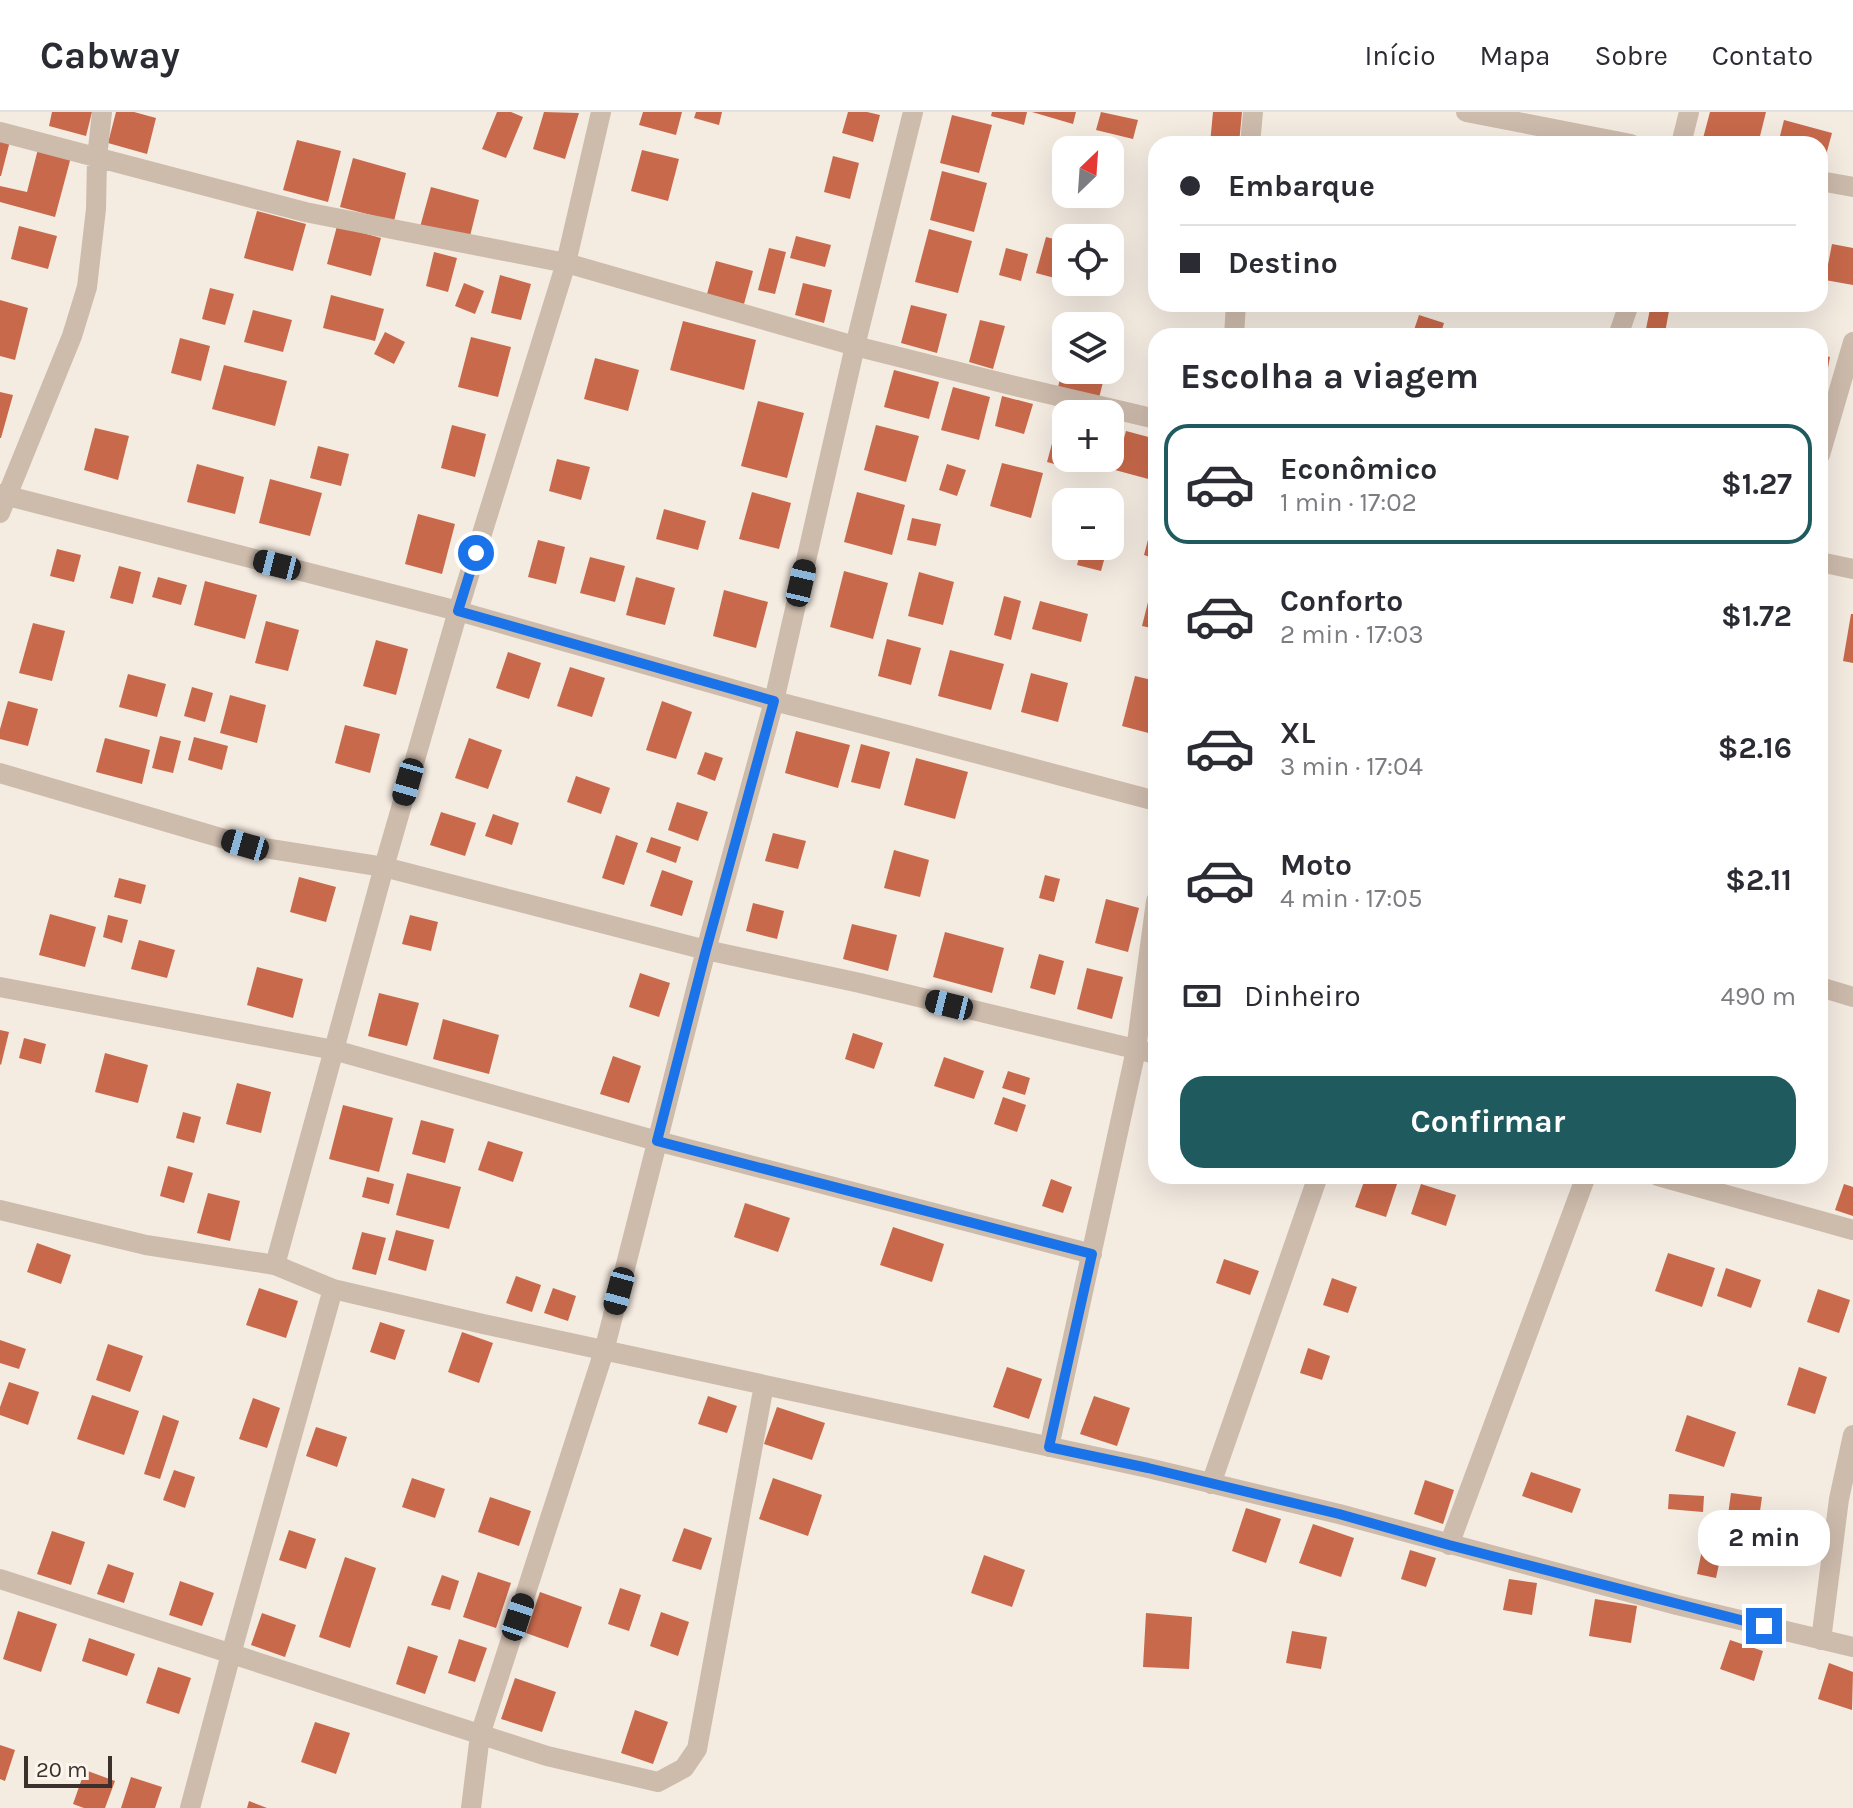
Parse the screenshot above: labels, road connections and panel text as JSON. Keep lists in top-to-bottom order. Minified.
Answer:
{"scale_bar":"20 m","north":"top right","page":{"header":"Cabway","nav":["Início","Mapa","Sobre","Contato"],"map_buttons":["+","−"],"banner":["Embarque","Destino"],"heading":"Escolha a viagem","list":[{"name":"Econômico","note":"1 min · 17:02","value":"$1.27"},{"name":"Conforto","note":"2 min · 17:03","value":"$1.72"},{"name":"XL","note":"3 min · 17:04","value":"$2.16"},{"name":"Moto","note":"4 min · 17:05","value":"$2.11"}],"pay":["Dinheiro","490 m"],"buttons":"Confirmar","bubble":"2 min","scale":"20 m"}}
